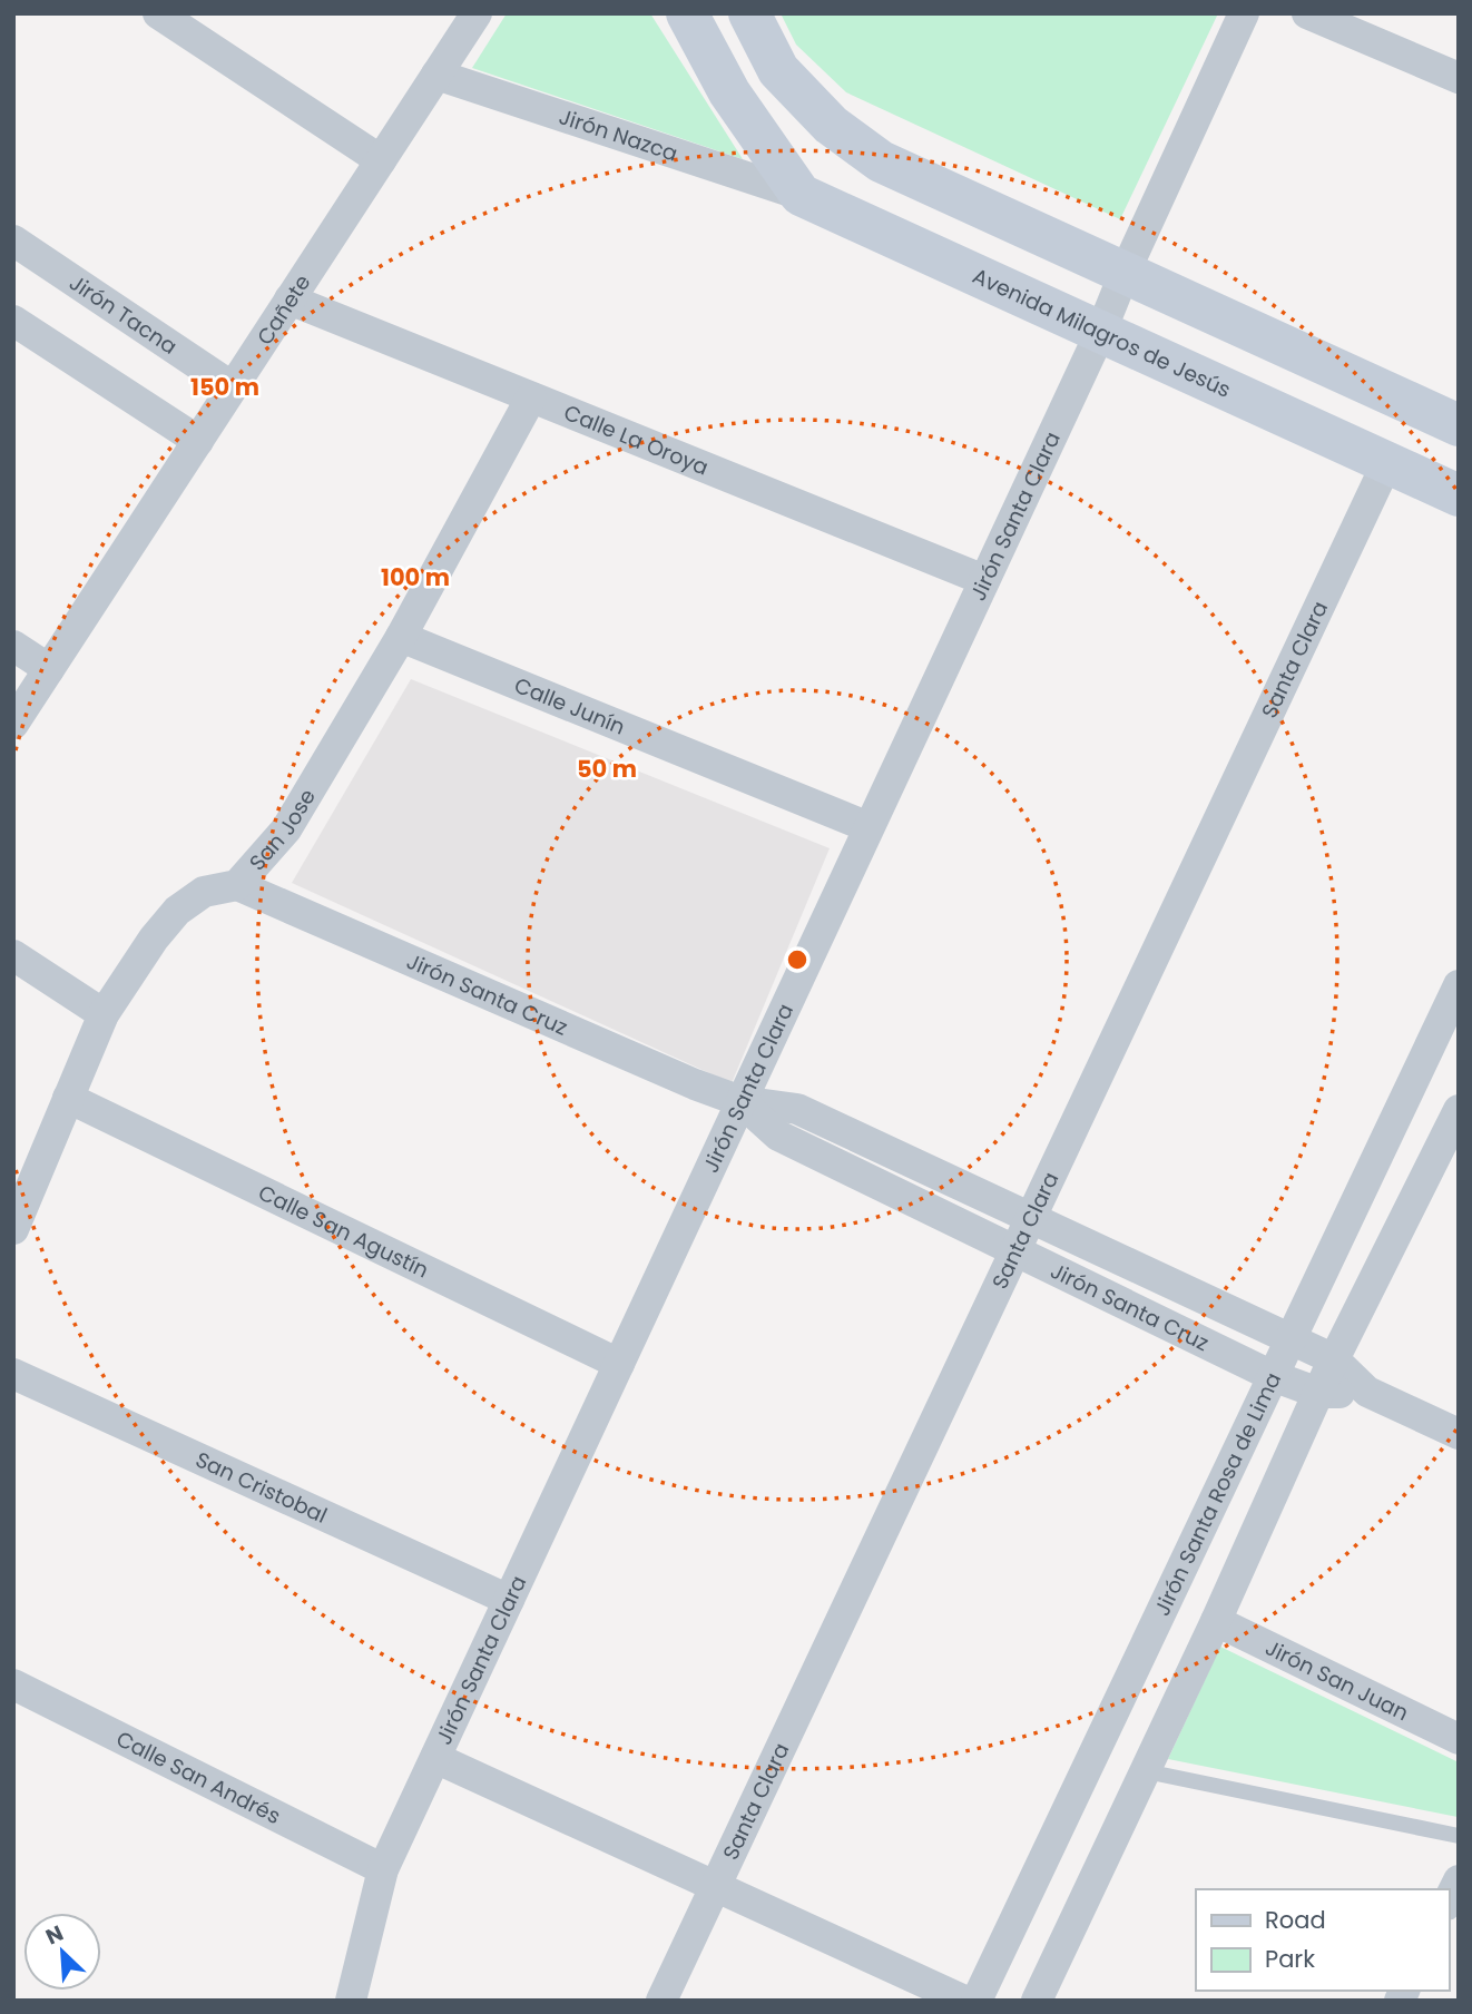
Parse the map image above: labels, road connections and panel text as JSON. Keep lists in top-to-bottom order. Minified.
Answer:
{"streets":{"street":["Jirón Nazca","Cañete","Jirón Tacna","Avenida Milagros de Jesús","Calle La Oroya","Jirón Santa Clara","Santa Clara","Calle Junín","San Jose","Jirón Santa Cruz","Calle San Agustín","San Cristobal","Jirón Santa Rosa de Lima","Jirón San Juan","Calle San Andrés"]},"crossings":[["Jirón Nazca","Cañete"],["Jirón Nazca","Avenida Milagros de Jesús"],["Cañete","Jirón Tacna"],["Cañete","Calle La Oroya"],["Avenida Milagros de Jesús","Jirón Santa Clara"],["Avenida Milagros de Jesús","Santa Clara"],["Calle La Oroya","Jirón Santa Clara"],["Calle La Oroya","San Jose"],["Jirón Santa Clara","Calle Junín"],["Jirón Santa Clara","Jirón Santa Cruz"],["Jirón Santa Clara","Calle San Agustín"],["Jirón Santa Clara","San Cristobal"],["Jirón Santa Clara","Calle San Andrés"],["Santa Clara","Jirón Santa Cruz"],["Calle Junín","San Jose"],["San Jose","Jirón Santa Cruz"],["San Jose","Calle San Agustín"],["Jirón Santa Cruz","Jirón Santa Rosa de Lima"]],"legend":["Road","Park"],"north":"top left","rings":["150 m","100 m","50 m"]}
